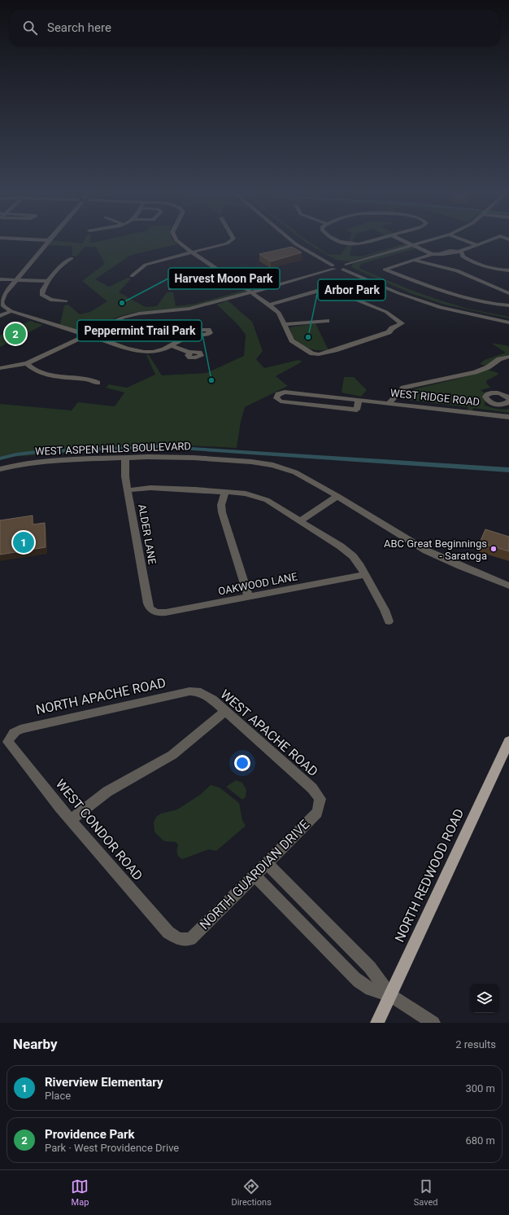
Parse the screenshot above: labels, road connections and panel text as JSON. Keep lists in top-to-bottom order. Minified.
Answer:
{"streets":{"main road":["NORTH REDWOOD ROAD"],"street":["WEST RIDGE ROAD","WEST ASPEN HILLS BOULEVARD","ALDER LANE","OAKWOOD LANE","NORTH APACHE ROAD","WEST APACHE ROAD","WEST CONDOR ROAD","NORTH GUARDIAN DRIVE"]},"crossings":[["WEST ASPEN HILLS BOULEVARD","ALDER LANE"],["ALDER LANE","OAKWOOD LANE"],["NORTH APACHE ROAD","WEST APACHE ROAD"],["NORTH APACHE ROAD","WEST CONDOR ROAD"],["WEST APACHE ROAD","NORTH GUARDIAN DRIVE"],["WEST CONDOR ROAD","NORTH GUARDIAN DRIVE"]],"places":["Harvest Moon Park","Arbor Park","Peppermint Trail Park","ABC Great Beginnings - Saratoga"],"page":{"search":"Search here","pins":["2","1"],"heading":["Nearby","2 results"],"list":[{"mark":"1","name":"Riverview Elementary","note":"Place","value":"300 m"},{"mark":"2","name":"Providence Park","note":"Park · West Providence Drive","value":"680 m"}],"nav":["Map","Directions","Saved"]}}
